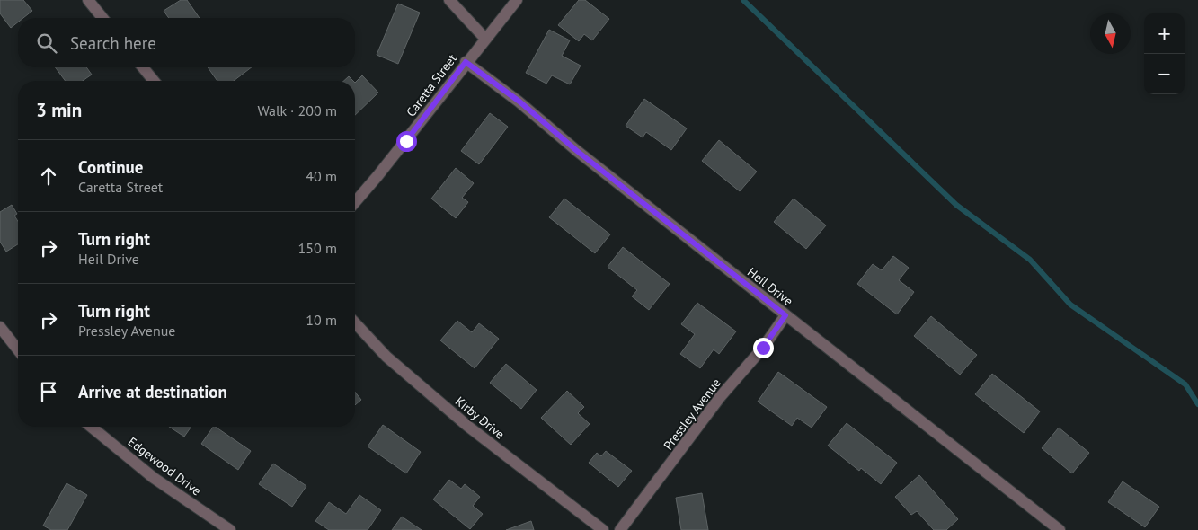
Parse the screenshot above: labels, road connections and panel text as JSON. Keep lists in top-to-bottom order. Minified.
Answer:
{"streets":{"street":["Caretta Street","Heil Drive","Pressley Avenue","Kirby Drive","Edgewood Drive"]},"crossings":[["Caretta Street","Heil Drive"],["Heil Drive","Pressley Avenue"]],"north":"bottom","page":{"map_buttons":["+","−"],"search":"Search here","heading":["3 min","Walk · 200 m"],"list":[["Continue","Caretta Street","40 m"],["Turn right","Heil Drive","150 m"],["Turn right","Pressley Avenue","10 m"],"Arrive at destination"]}}
